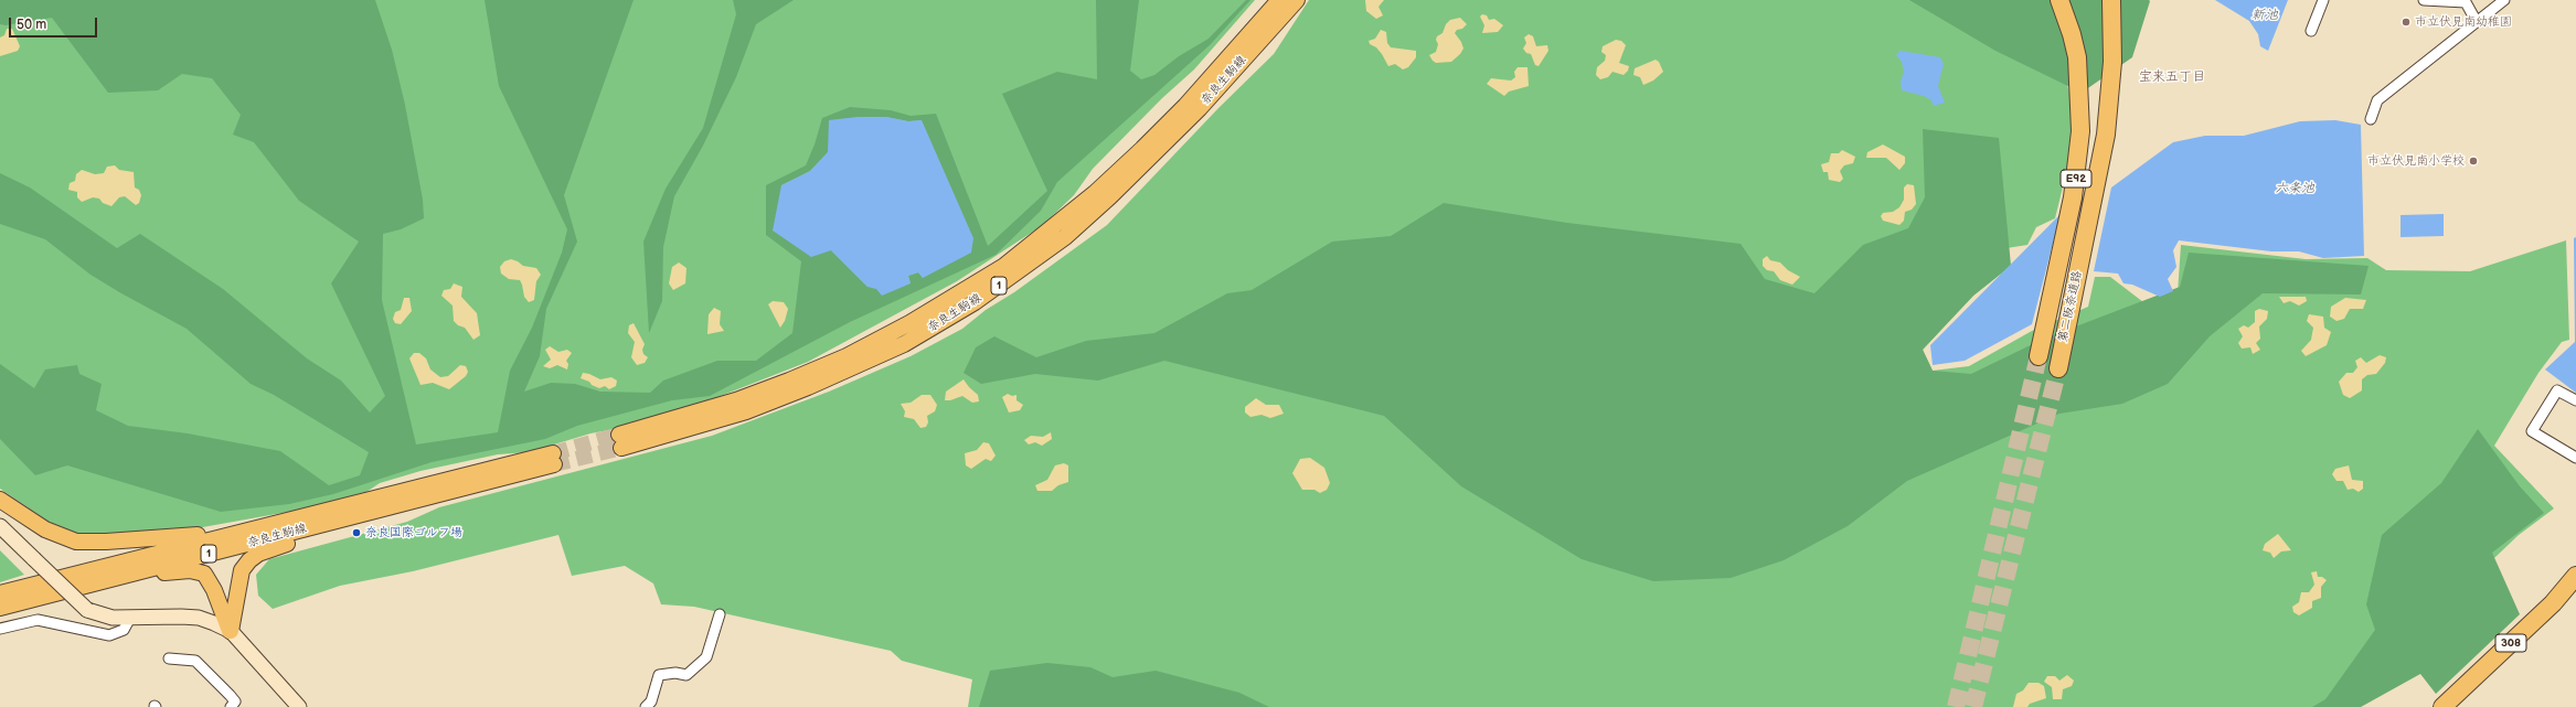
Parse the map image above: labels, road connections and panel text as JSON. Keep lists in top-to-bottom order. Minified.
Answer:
{"streets":{"highway":["E92","第二阪奈道路","308"],"main road":["奈良生駒線","1"]},"districts":["宝来五丁目"],"water":["新池","六条池"],"places":["市立伏見南幼稚園","市立伏見南小学校","奈良国際ゴルフ場"],"scale_bar":"50 m"}
